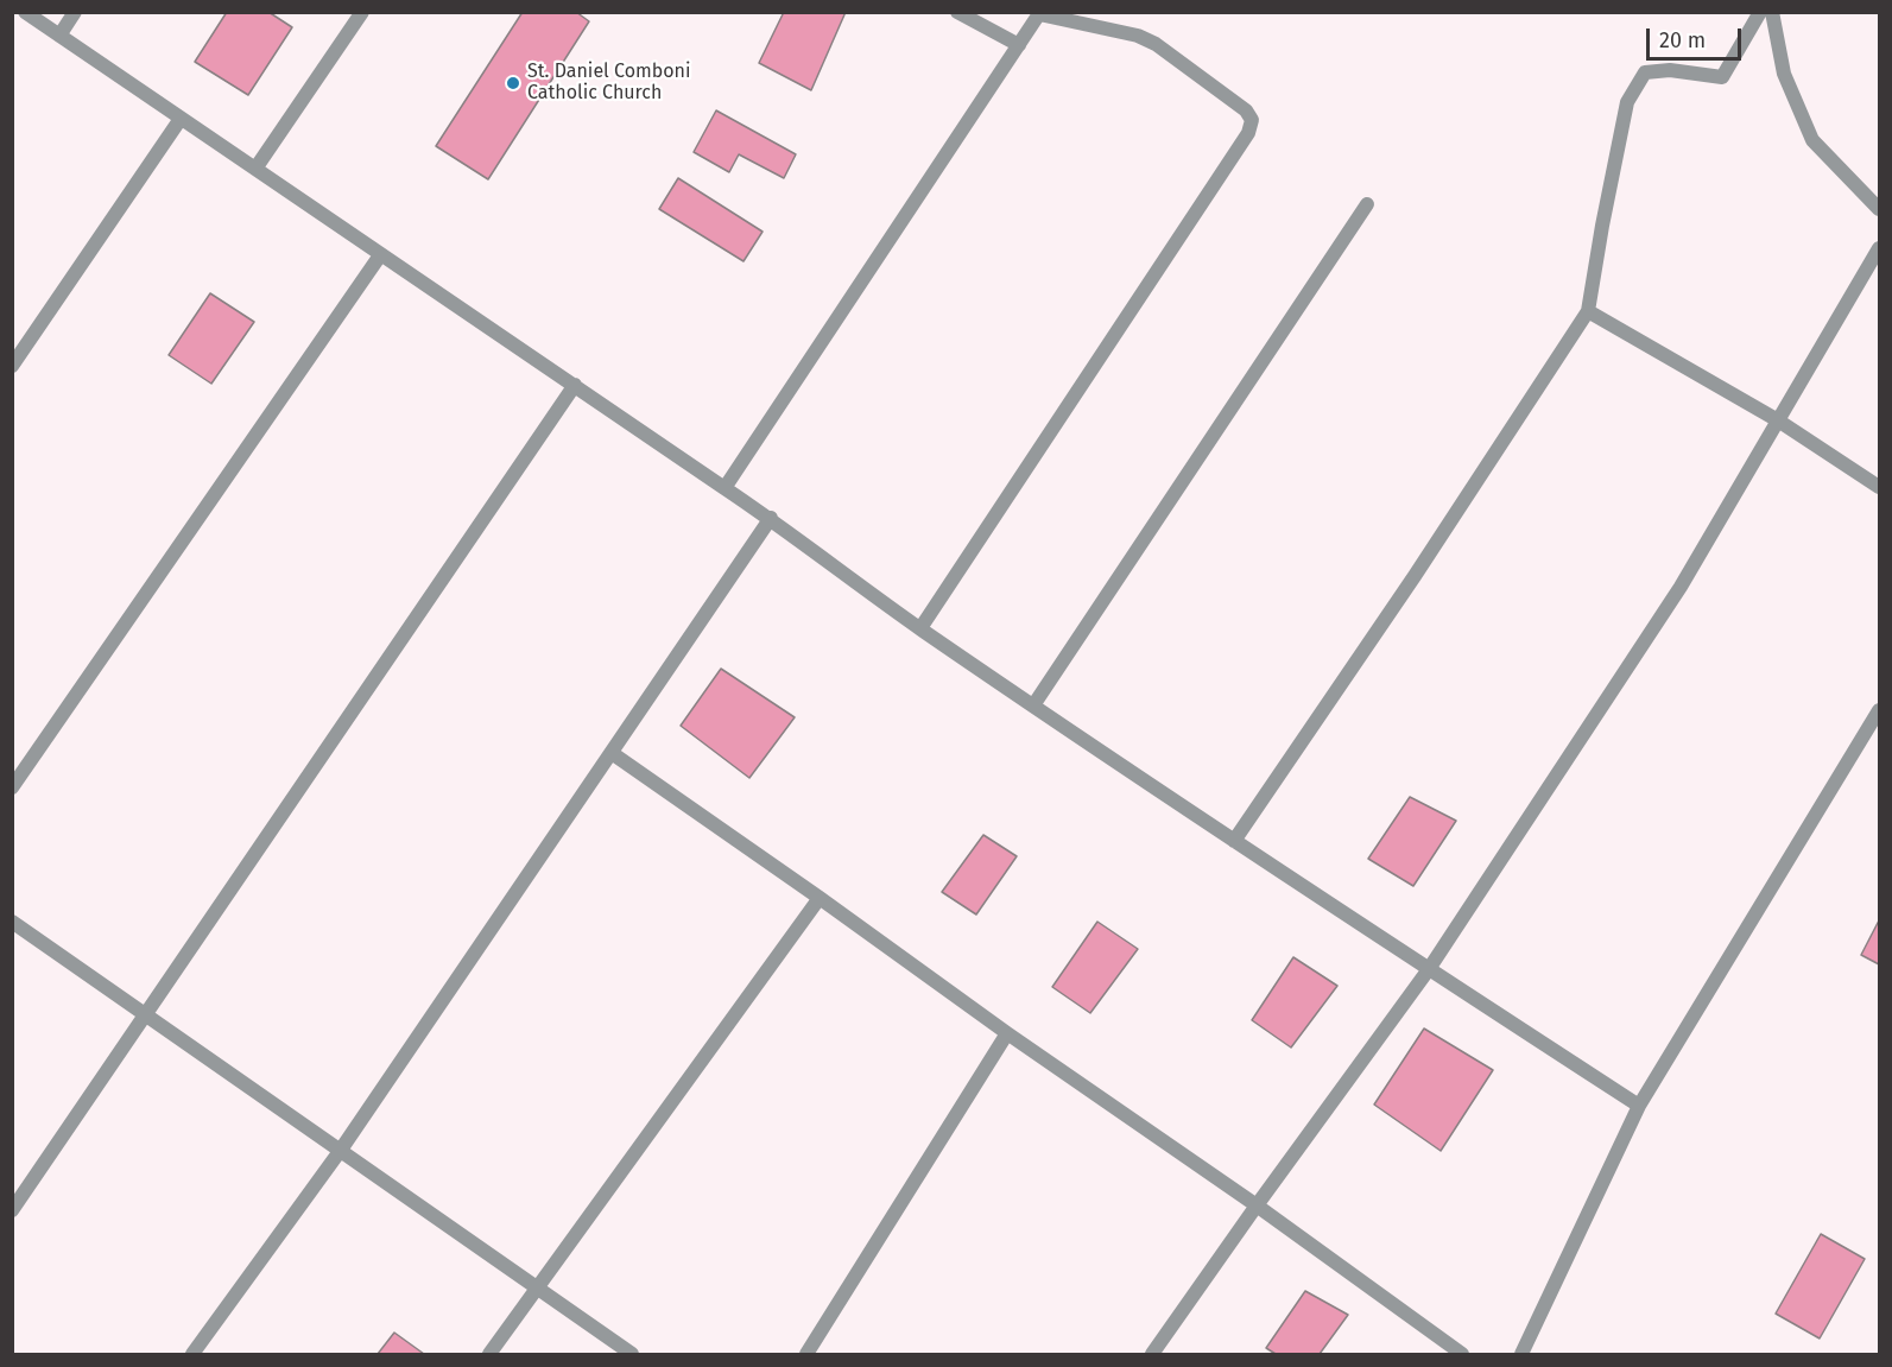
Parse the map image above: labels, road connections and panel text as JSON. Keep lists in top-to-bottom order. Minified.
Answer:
{"places":["St. Daniel Comboni Catholic Church"],"scale_bar":"20 m"}
